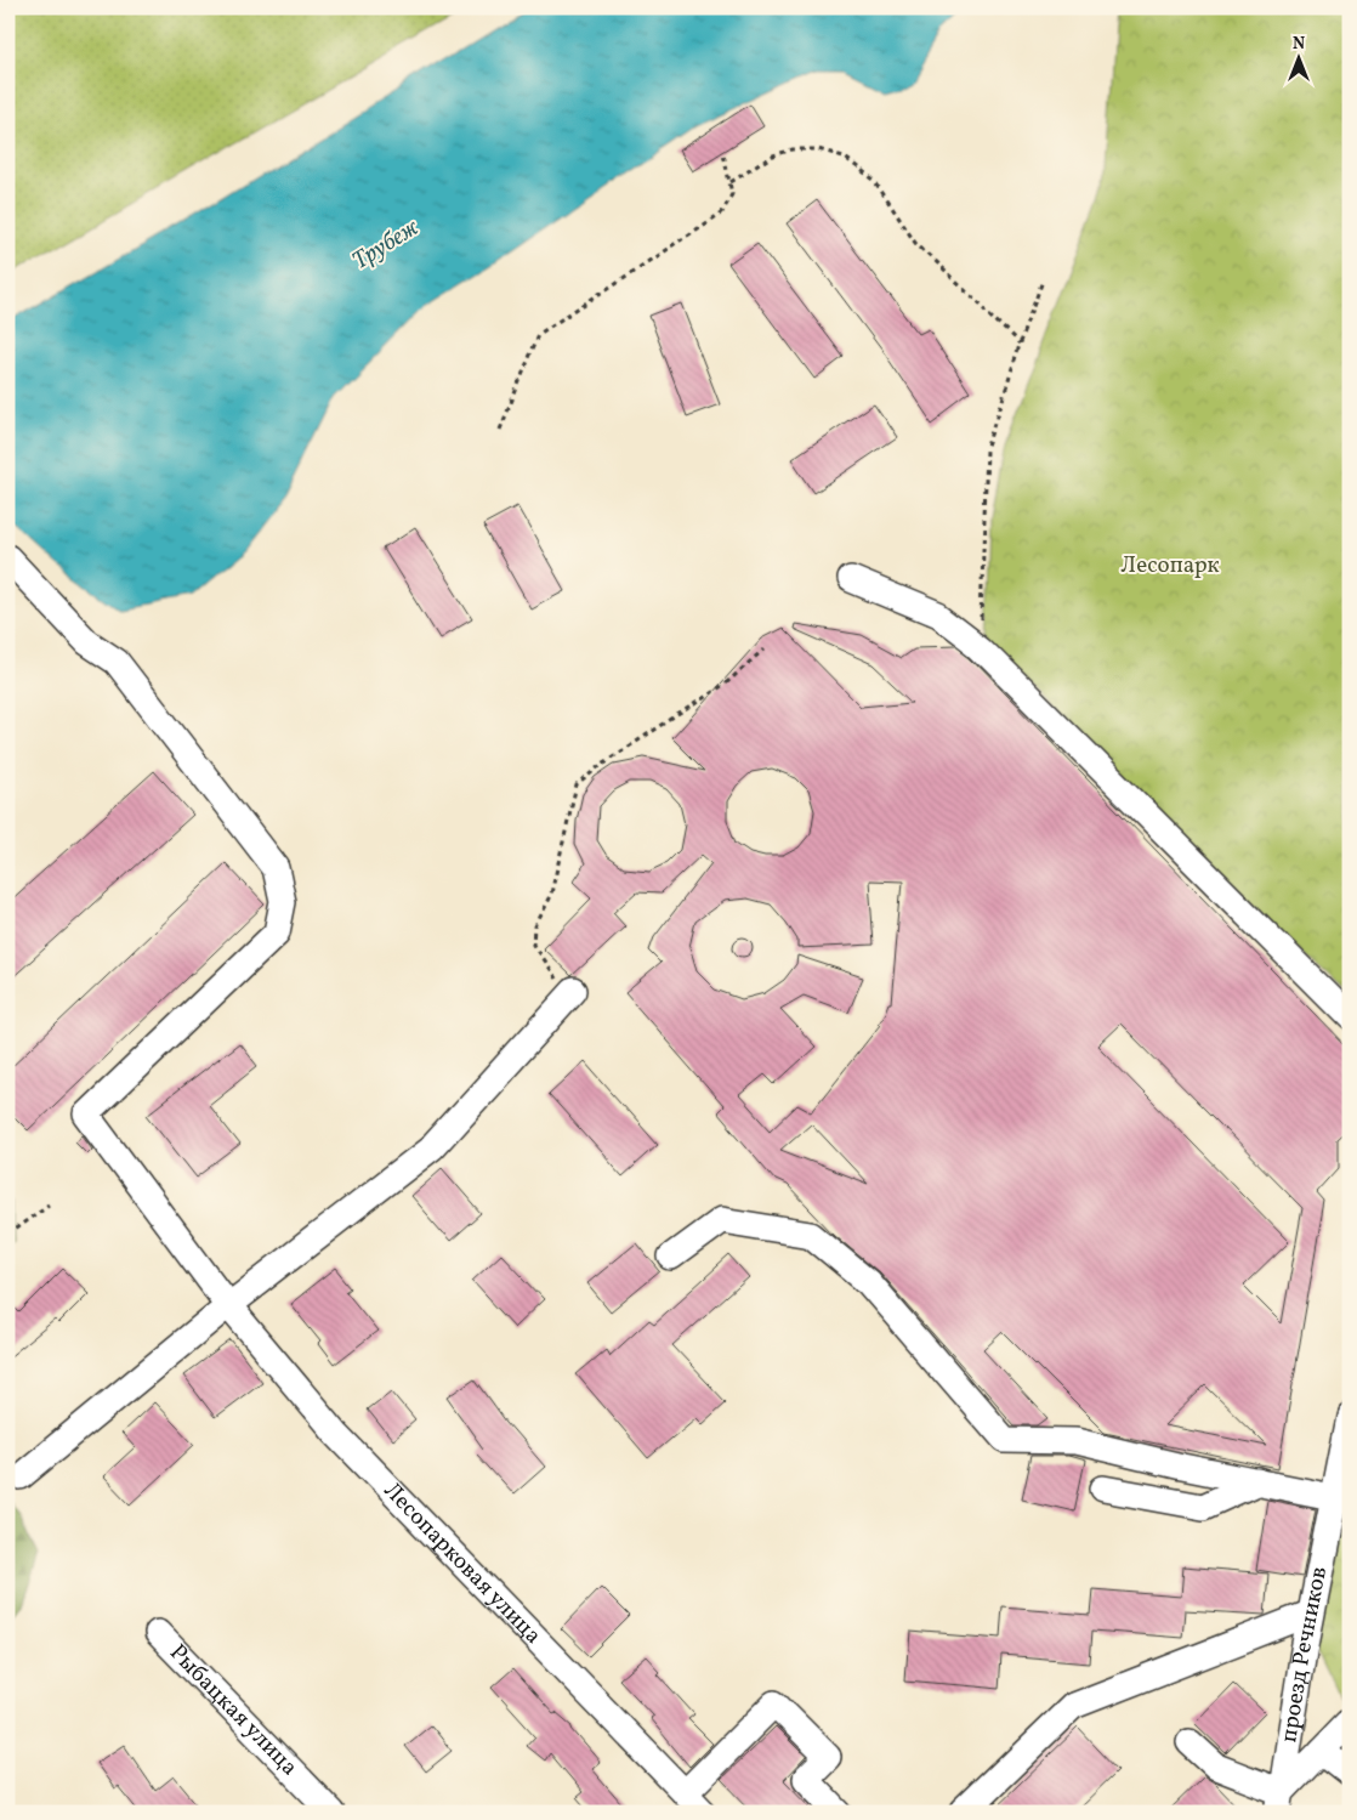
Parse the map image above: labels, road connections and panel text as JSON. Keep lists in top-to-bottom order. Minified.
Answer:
{"streets":{"street":["Лесопарковая улица","проезд Речников","Рыбацкая улица"]},"water":["Трубеж"],"parks":["Лесопарк"],"north":"top"}
